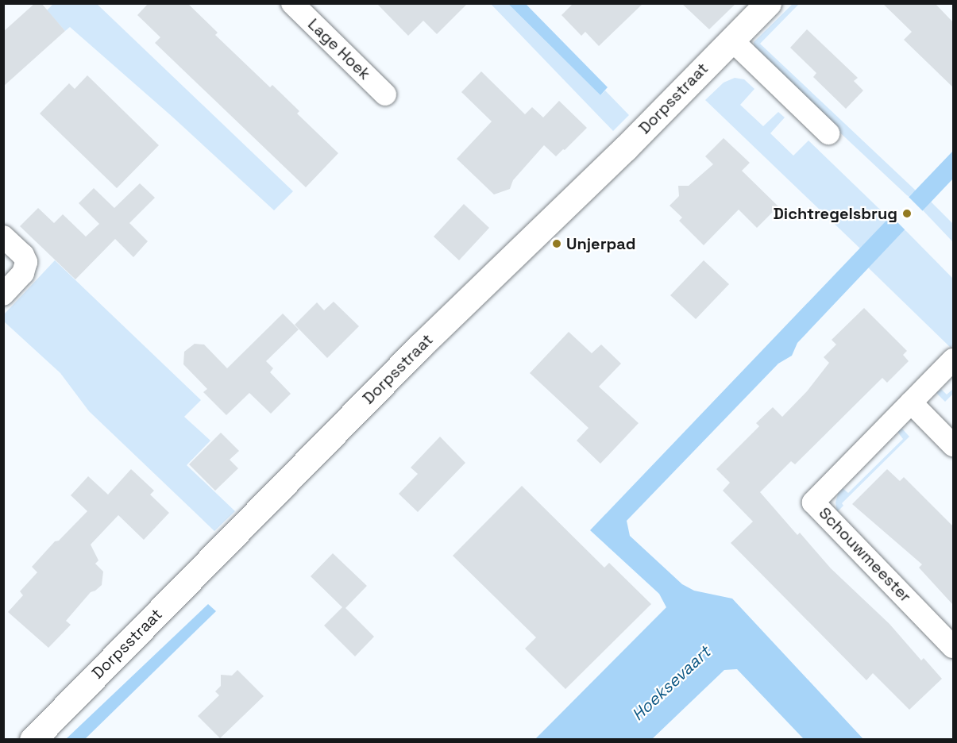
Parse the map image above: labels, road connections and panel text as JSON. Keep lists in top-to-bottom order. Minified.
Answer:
{"streets":{"street":["Lage Hoek","Dorpsstraat","Schouwmeester"]},"water":["Hoeksevaart"],"places":["Dichtregelsbrug","Unjerpad"]}
